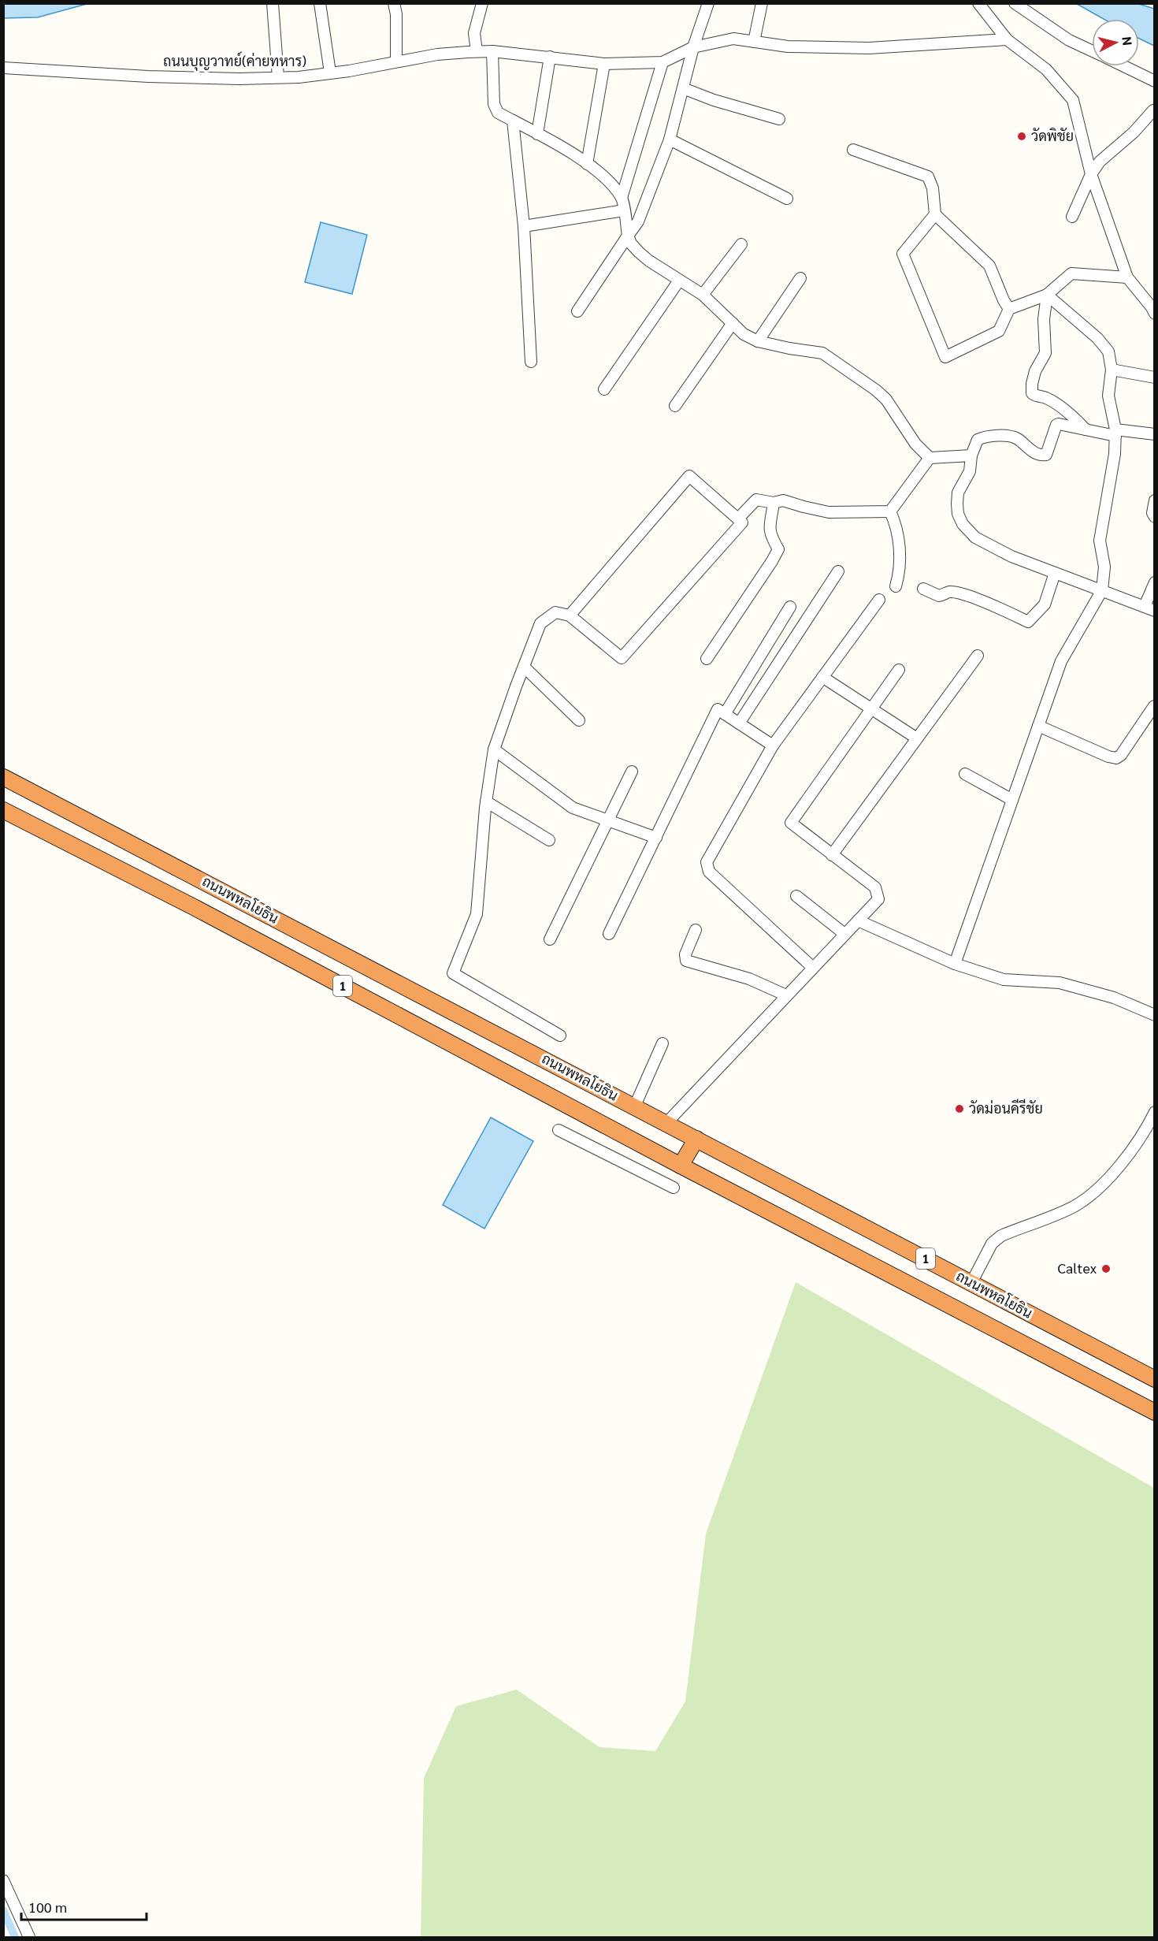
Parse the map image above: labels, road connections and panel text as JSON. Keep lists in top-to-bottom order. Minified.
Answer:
{"streets":{"highway":["ถนนพหลโยธิน","1"],"street":["ถนนบุญวาทย์(ค่ายทหาร)"]},"places":["วัดพิชัย","วัดม่อนคีรีชัย","Caltex"],"scale_bar":"100 m","north":"right"}
